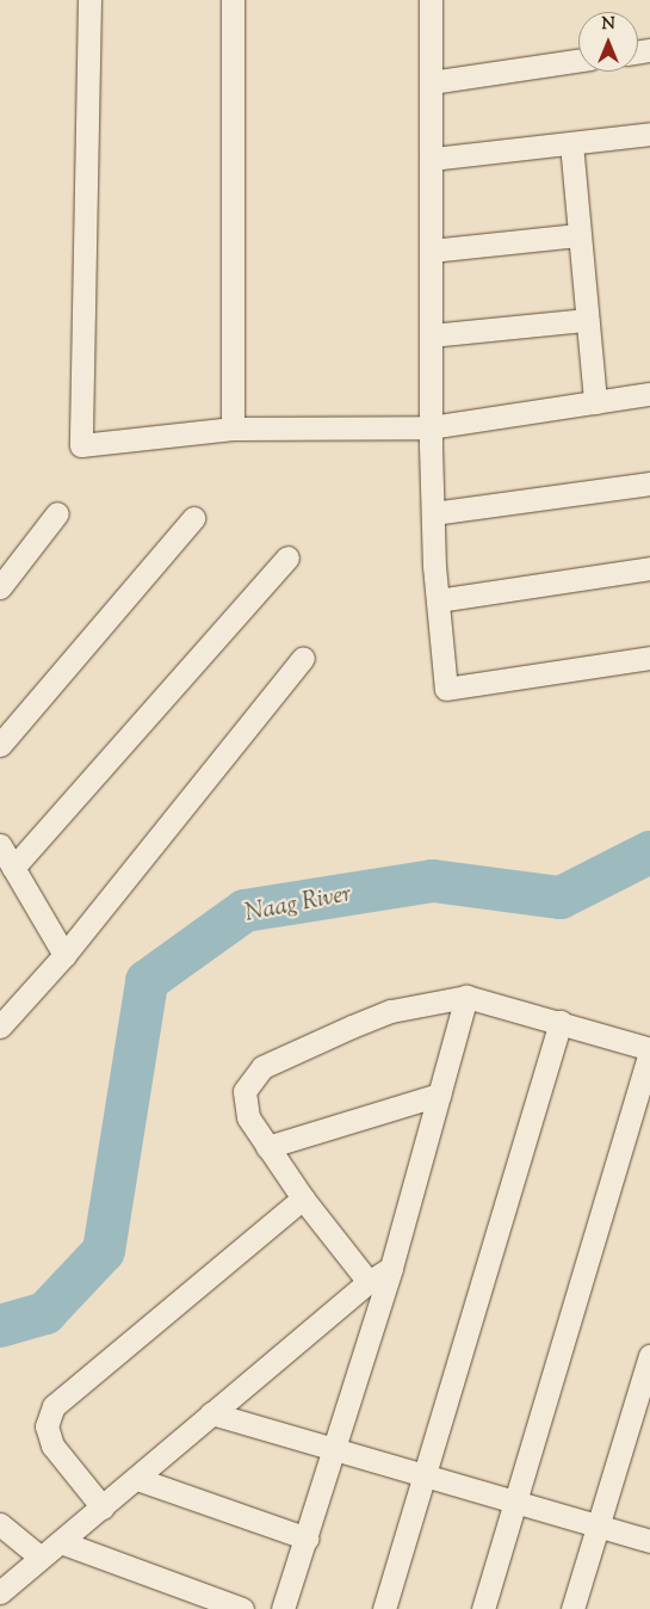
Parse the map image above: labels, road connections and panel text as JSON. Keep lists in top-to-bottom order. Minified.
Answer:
{"water":["Naag River"],"north":"top"}
